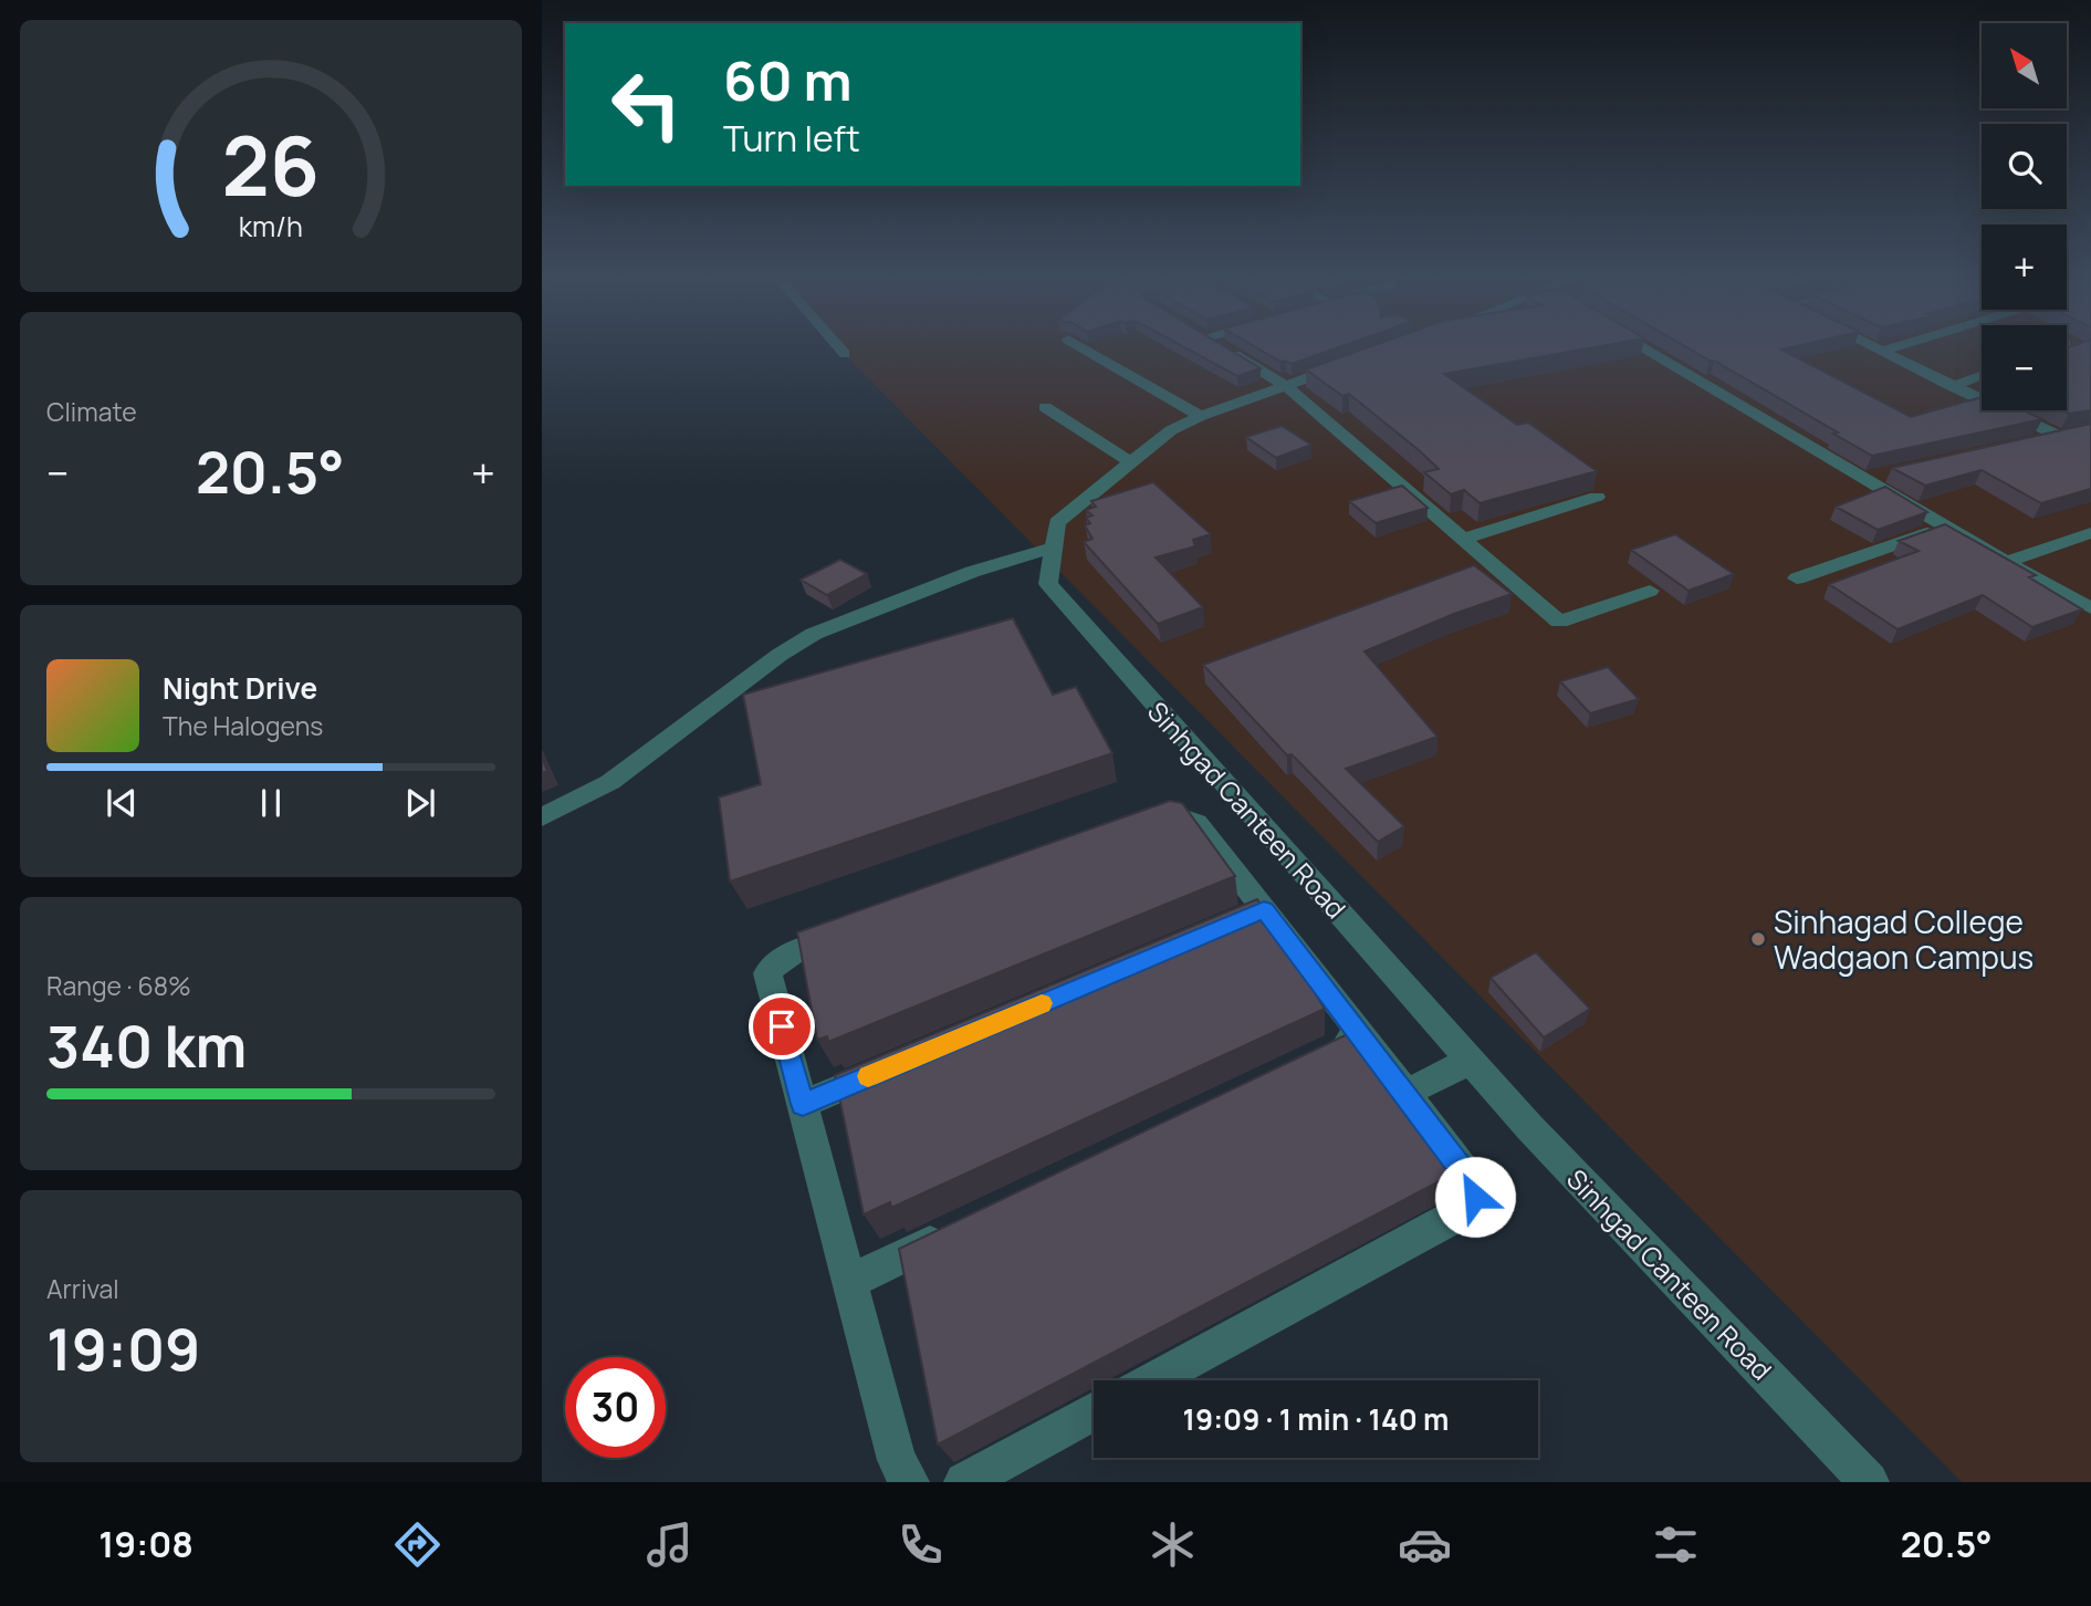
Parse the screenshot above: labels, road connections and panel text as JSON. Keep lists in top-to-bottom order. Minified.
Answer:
{"streets":{"street":["Sinhgad Canteen Road"]},"places":["Sinhagad College Wadgaon Campus"],"north":"top left","page":{"map_buttons":["+","−"],"turn":["60 m","Turn left"],"tile":["Climate",["Range · 68%","340 km"],["Arrival","19:09"]],"heat":["−","20.5°","+"],"song":["Night Drive","The Halogens"],"limit":"30","trip":"19:09 · 1 min · 140 m","tabs":["19:08","20.5°"],"gauge":["26","km/h"]}}
